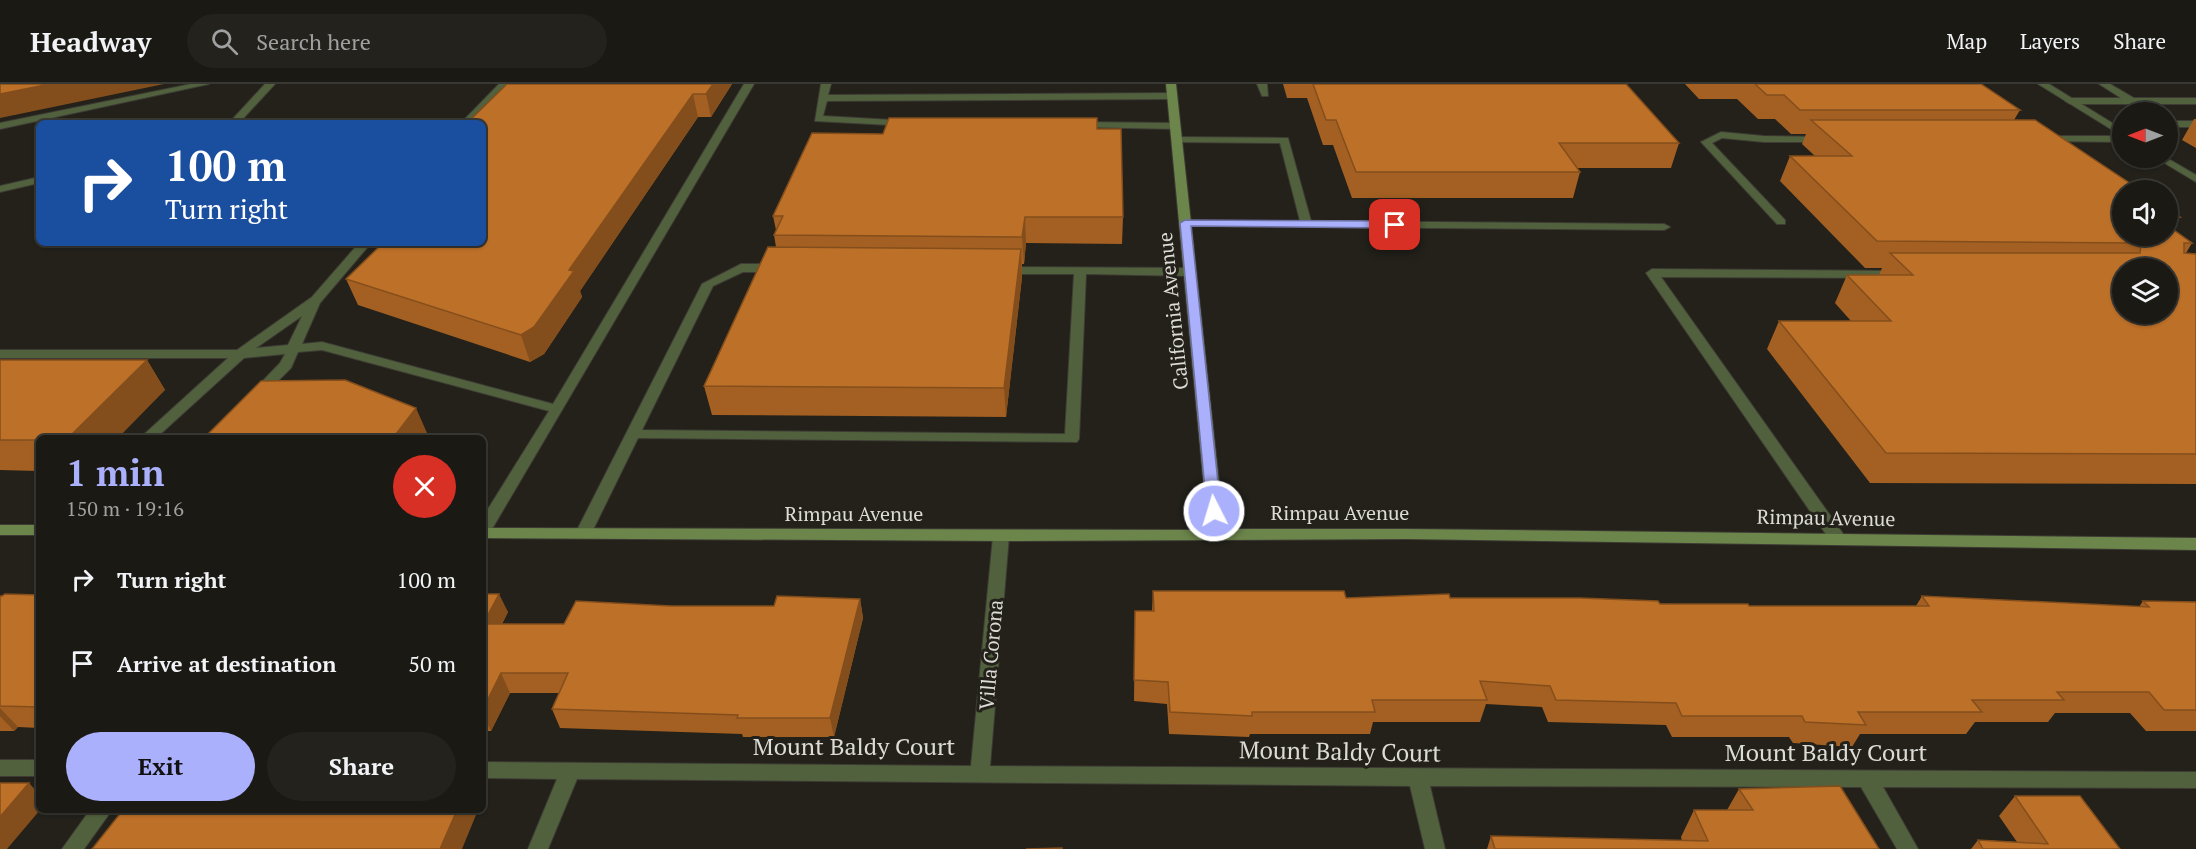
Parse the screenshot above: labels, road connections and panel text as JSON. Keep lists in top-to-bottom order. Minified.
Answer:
{"streets":{"main road":["California Avenue","Rimpau Avenue"],"street":["Villa Corona","Mount Baldy Court"]},"crossings":[["California Avenue","Rimpau Avenue"],["Rimpau Avenue","Villa Corona"],["Villa Corona","Mount Baldy Court"]],"north":"left","page":{"header":"Headway","search":"Search here","nav":["Map","Layers","Share"],"turn":["100 m","Turn right"],"heading":["1 min","150 m · 19:16"],"list":[{"name":"Turn right","value":"100 m"},{"name":"Arrive at destination","value":"50 m"}],"buttons":["Exit","Share"]}}
